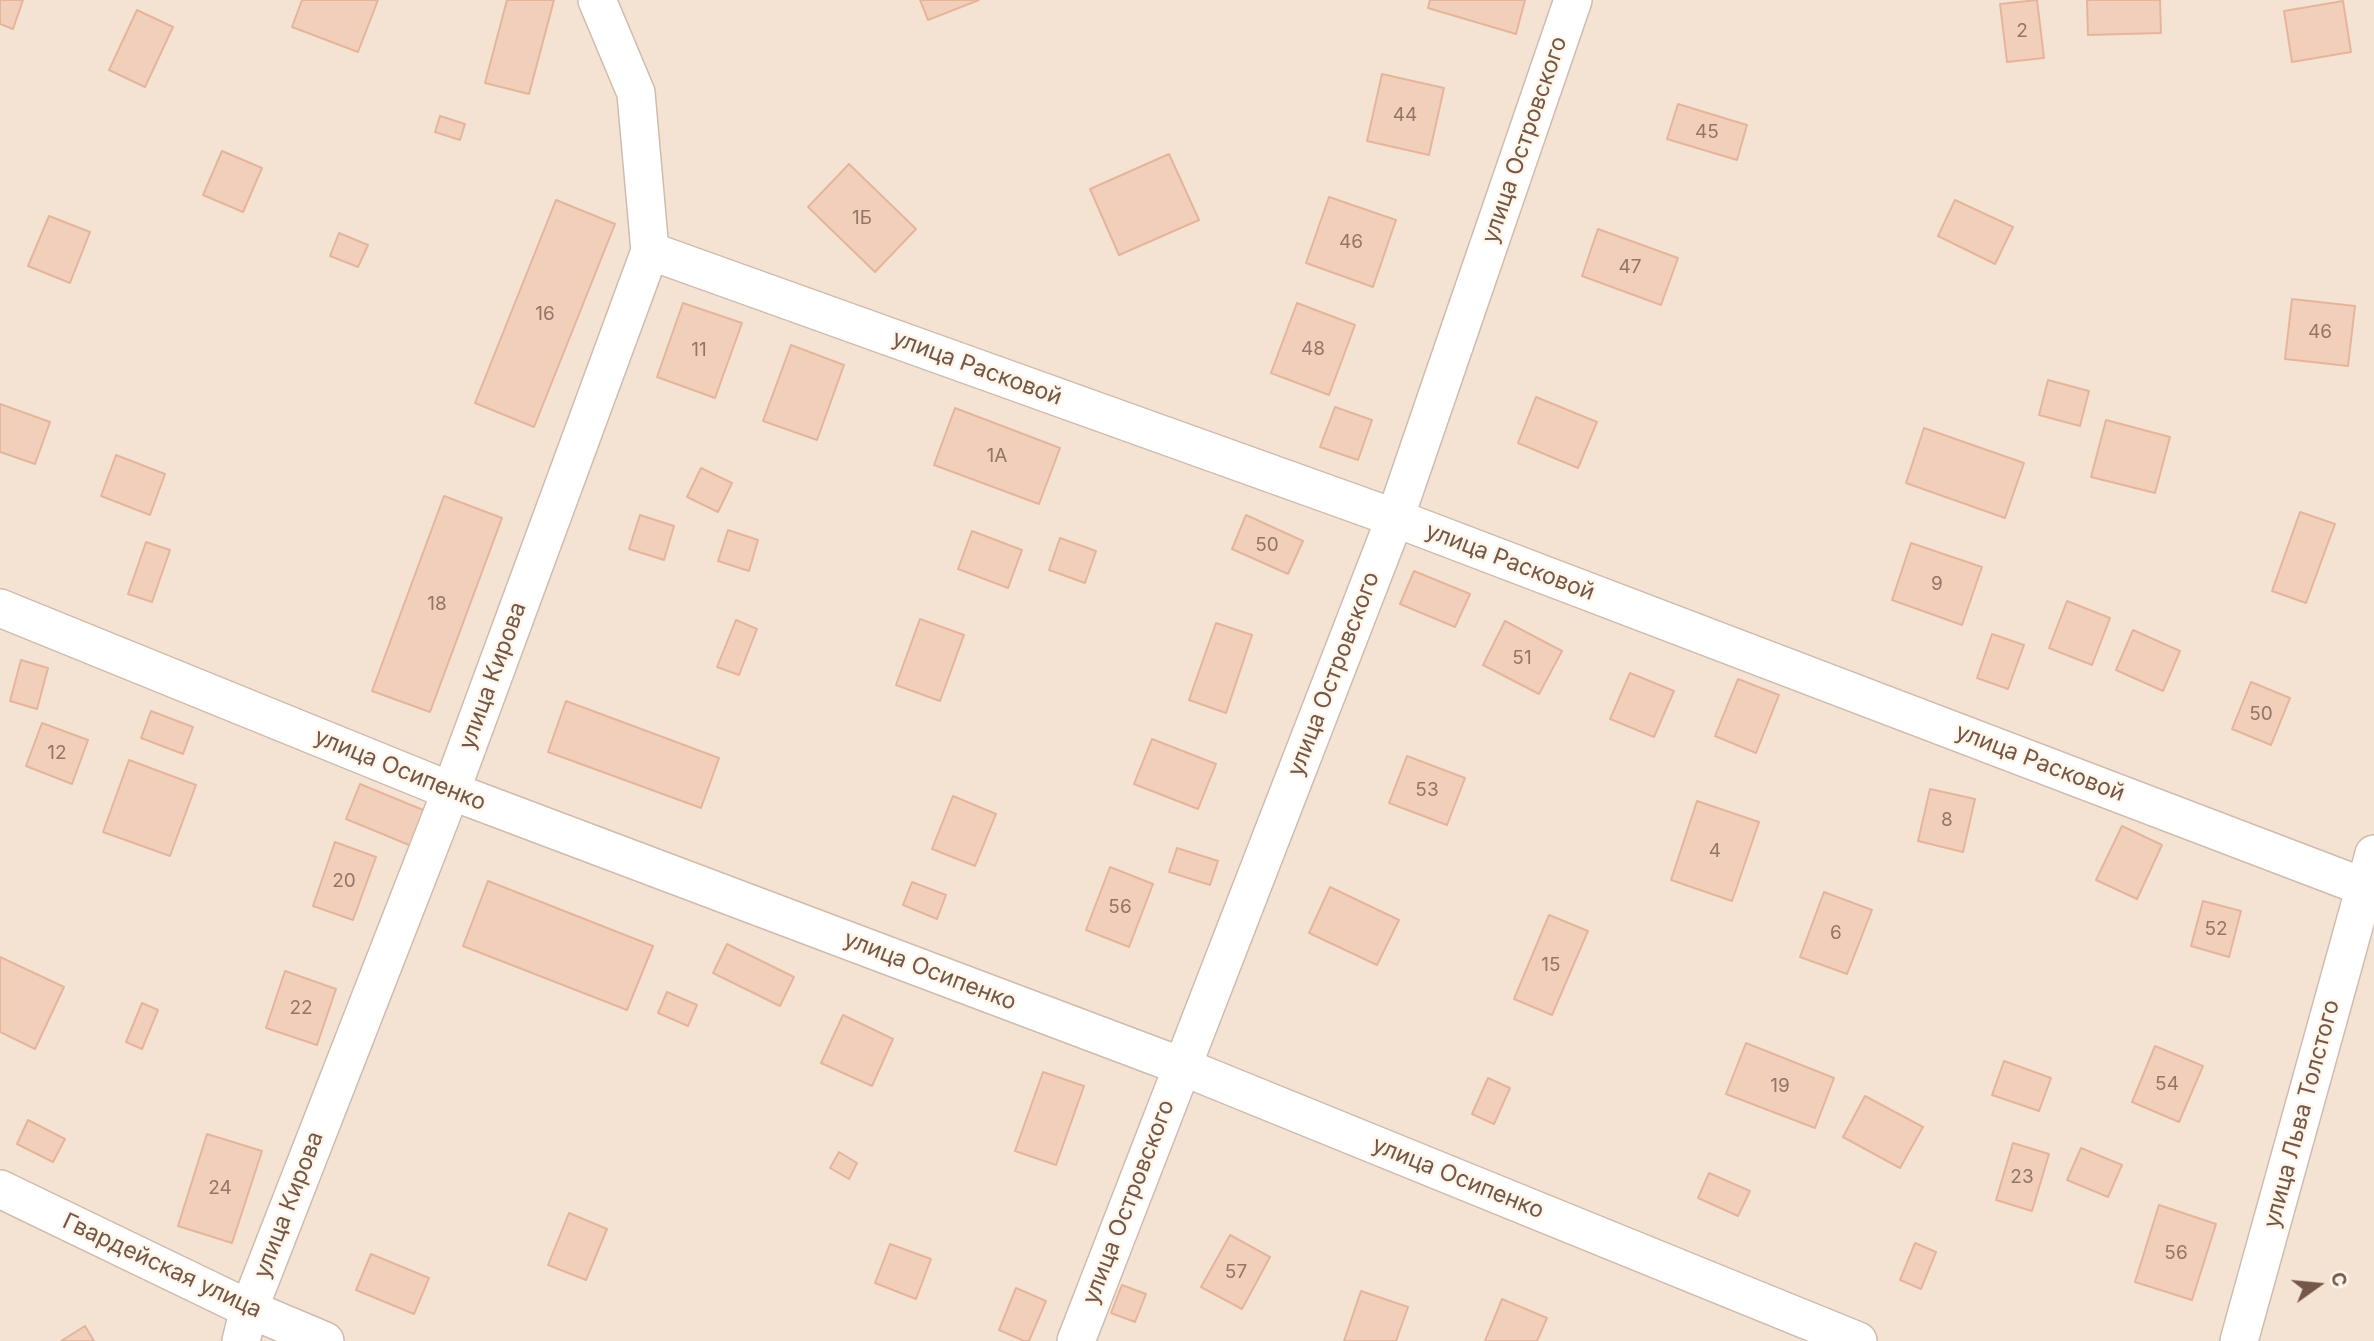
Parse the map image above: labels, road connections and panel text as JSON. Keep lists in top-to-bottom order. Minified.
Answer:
{"streets":{"street":["улица Островского","улица Расковой","улица Кирова","улица Осипенко","улица Льва Толстого","Гвардейская улица"]},"crossings":[["улица Островского","улица Расковой"],["улица Островского","улица Осипенко"],["улица Расковой","улица Кирова"],["улица Расковой","улица Льва Толстого"],["улица Кирова","улица Осипенко"],["улица Кирова","Гвардейская улица"]],"house_numbers":["2","44","45","1Б","46","47","16","46","48","11","1А","50","9","18","51","50","12","53","8","4","20","56","52","6","15","22","54","19","23","24","56","57"],"north":"right"}
